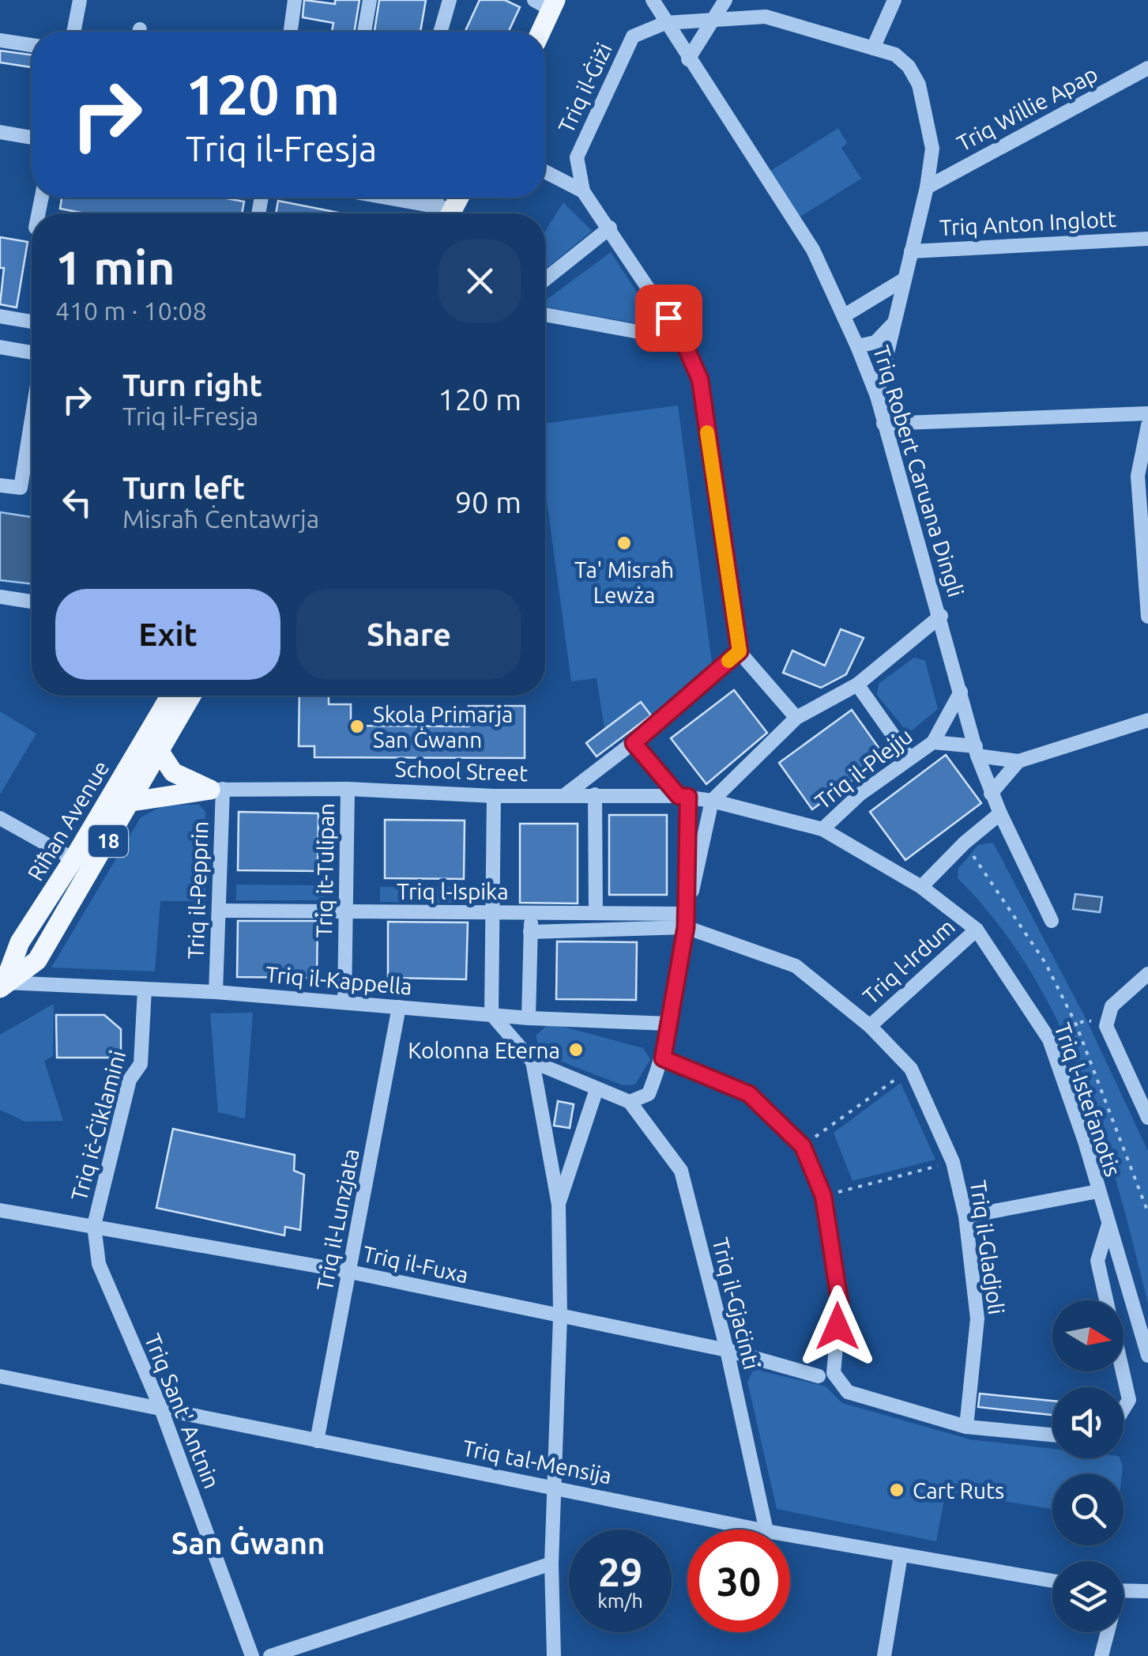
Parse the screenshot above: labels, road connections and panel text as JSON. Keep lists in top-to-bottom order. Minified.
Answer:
{"streets":{"main road":["Riħan Avenue","18"],"street":["Triq il-Ġiżi","Triq Willie Apap","Triq Anton Inglott","Triq Robert Caruana Dingli","Triq il-Plejju","School Street","Triq it-Tulipan","Triq il-Pepprin","Triq l-Ispika","Triq l-Irdum","Triq il-Kappella","Triq l-Istefanotis","Triq iċ-Ċiklamini","Triq il-Lunzjata","Triq il-Gladjoli","Triq il-Fuxa","Triq il-Gjaċinti","Triq Sant' Antnin","Triq tal-Mensija"]},"crossings":[["Triq il-Ġiżi","Triq Robert Caruana Dingli"],["Triq Robert Caruana Dingli","Triq il-Plejju"],["Triq il-Plejju","Triq l-Istefanotis"],["School Street","Triq it-Tulipan"],["School Street","Triq il-Pepprin"],["School Street","Triq l-Istefanotis"],["Riħan Avenue","Triq il-Kappella"],["Triq it-Tulipan","Triq l-Ispika"],["Triq it-Tulipan","Triq il-Kappella"],["Triq il-Pepprin","Triq l-Ispika"],["Triq il-Pepprin","Triq il-Kappella"],["Triq l-Ispika","Triq il-Gladjoli"],["Triq l-Irdum","Triq l-Istefanotis"],["Triq l-Irdum","Triq il-Gladjoli"],["Triq il-Kappella","Triq iċ-Ċiklamini"],["Triq il-Kappella","Triq il-Lunzjata"],["Triq iċ-Ċiklamini","Triq il-Fuxa"],["Triq iċ-Ċiklamini","Triq Sant' Antnin"],["Triq il-Lunzjata","Triq il-Fuxa"],["Triq il-Lunzjata","Triq tal-Mensija"],["Triq il-Fuxa","Triq il-Gjaċinti"],["Triq il-Fuxa","Triq Sant' Antnin"],["Triq Sant' Antnin","Triq tal-Mensija"]],"districts":["San Ġwann"],"places":["Ta' Misraħ Lewża","Skola Primarja San Ġwann","Kolonna Eterna","Cart Ruts"],"north":"right","page":{"turn":["120 m","Triq il-Fresja"],"heading":["1 min","410 m · 10:08"],"list":[{"name":"Turn right","note":"Triq il-Fresja","value":"120 m"},{"name":"Turn left","note":"Misraħ Ċentawrja","value":"90 m"}],"buttons":["Exit","Share"],"speed":"29 km/h","limit":"30"}}
